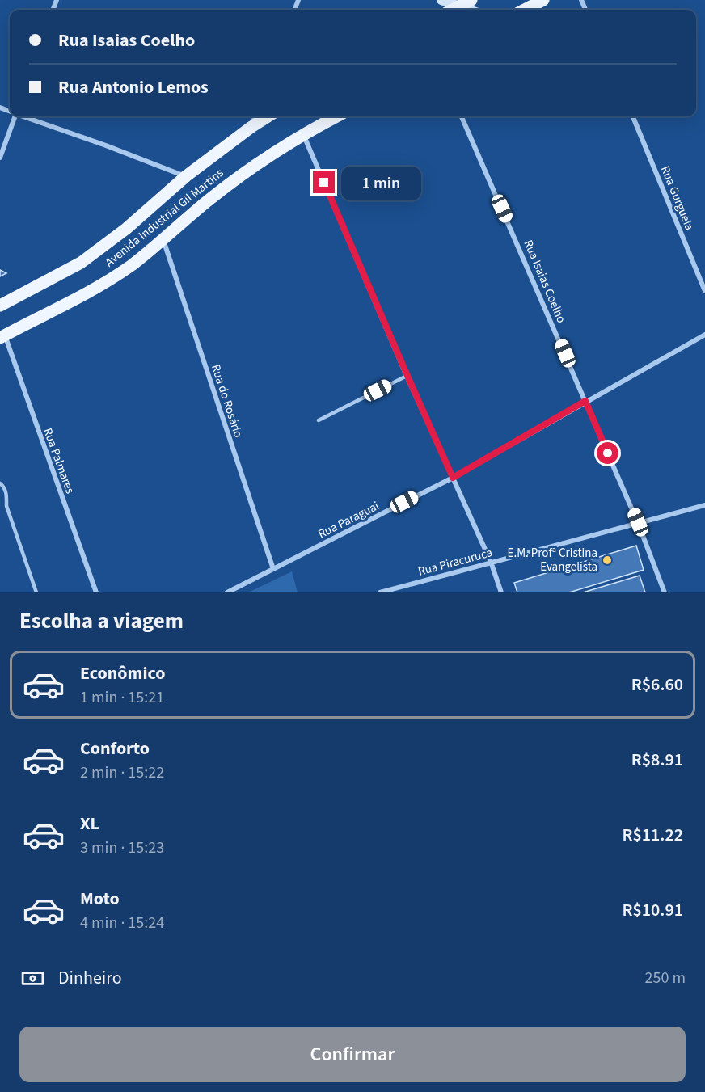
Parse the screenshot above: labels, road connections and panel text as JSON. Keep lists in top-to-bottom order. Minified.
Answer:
{"streets":{"main road":["Avenida Industrial Gil Martins"],"street":["Rua Gurgueia","Rua Isaias Coelho","Rua do Rosário","Rua Palmares","Rua Paraguai","Rua Piracuruca"]},"crossings":[["Avenida Industrial Gil Martins","Rua do Rosário"],["Avenida Industrial Gil Martins","Rua Palmares"],["Rua Isaias Coelho","Rua Paraguai"],["Rua Isaias Coelho","Rua Piracuruca"],["Rua do Rosário","Rua Paraguai"]],"places":["E.M. Profª Cristina Evangelista"],"page":{"banner":["Rua Isaias Coelho","Rua Antonio Lemos"],"bubble":"1 min","heading":"Escolha a viagem","list":[{"name":"Econômico","note":"1 min · 15:21","value":"R$6.60"},{"name":"Conforto","note":"2 min · 15:22","value":"R$8.91"},{"name":"XL","note":"3 min · 15:23","value":"R$11.22"},{"name":"Moto","note":"4 min · 15:24","value":"R$10.91"}],"pay":["Dinheiro","250 m"],"buttons":"Confirmar"}}
